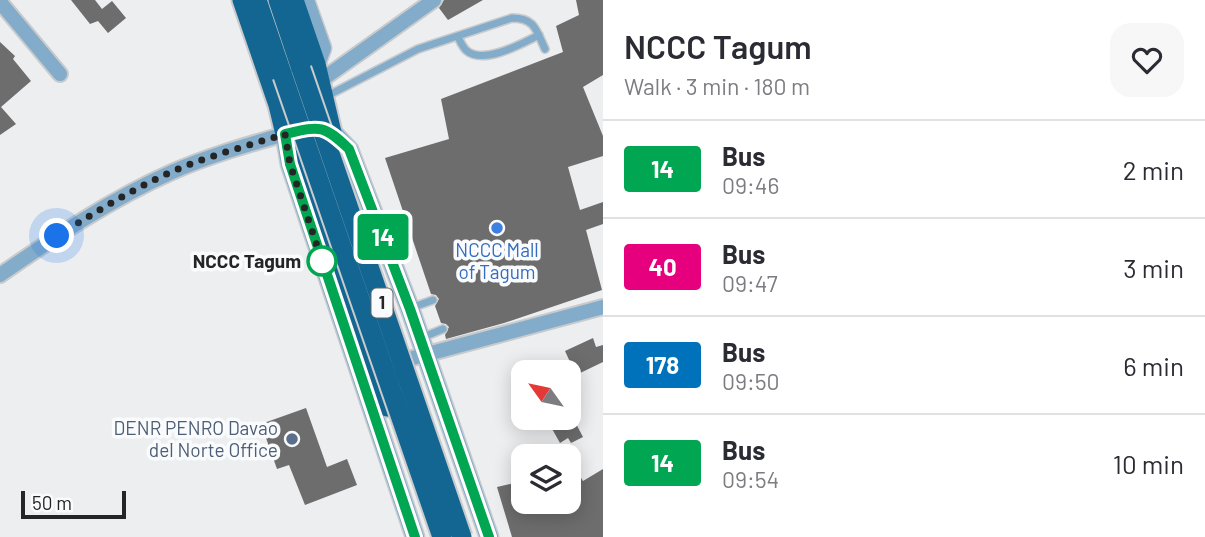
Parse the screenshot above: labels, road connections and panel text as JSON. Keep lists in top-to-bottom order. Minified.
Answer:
{"streets":{"highway":["1"]},"places":["NCCC Mall of Tagum","NCCC Tagum","DENR PENRO Davao del Norte Office"],"lines":["bus line 14"],"scale_bar":"50 m","north":"top left","page":{"on_map":"14","heading":["NCCC Tagum","Walk · 3 min · 180 m"],"list":[{"mark":"14","name":"Bus","note":"09:46","value":"2 min"},{"mark":"40","name":"Bus","note":"09:47","value":"3 min"},{"mark":"178","name":"Bus","note":"09:50","value":"6 min"},{"mark":"14","name":"Bus","note":"09:54","value":"10 min"}],"scale":"50 m"}}
